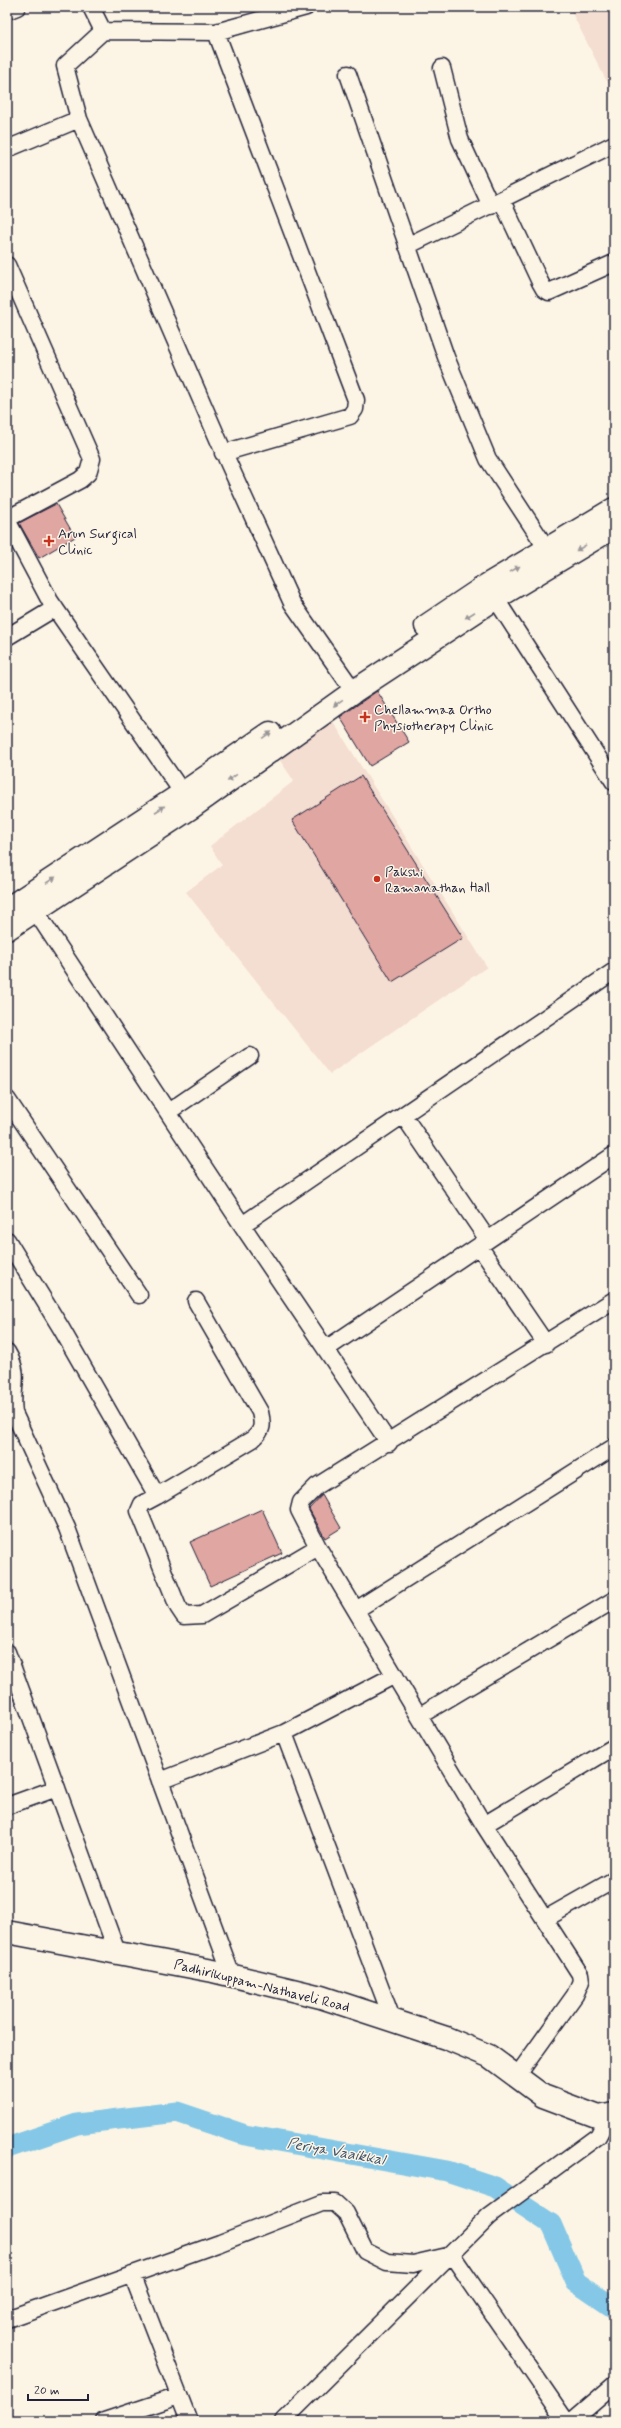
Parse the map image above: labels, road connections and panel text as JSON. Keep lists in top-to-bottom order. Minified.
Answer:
{"streets":{"main road":["Padhirikuppam-Nathaveli Road"]},"water":["Periya Vaaikkal"],"places":{"health":["Arun Surgical Clinic","Chellammaa Ortho Physiotherapy Clinic"],"other":["Pakshi Ramanathan Hall"]},"scale_bar":"20 m"}
